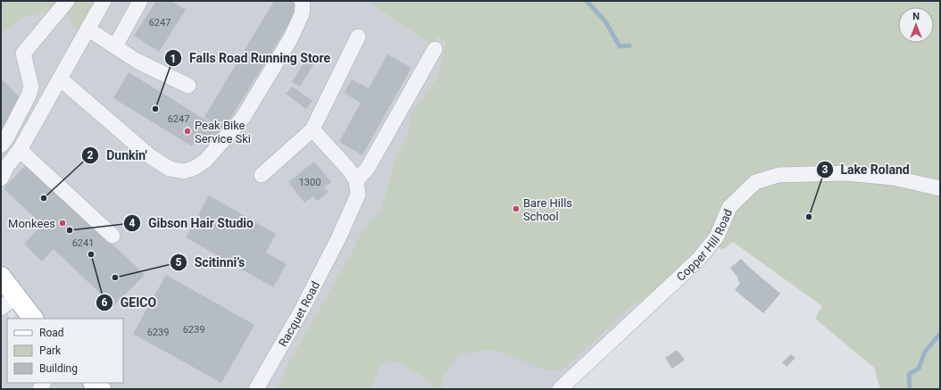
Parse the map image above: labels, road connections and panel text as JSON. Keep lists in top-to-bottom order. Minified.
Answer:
{"streets":{"street":["Copper Hill Road","Racquet Road"]},"places":["Falls Road Running Store","Peak Bike Service Ski","Dunkin'","Bare Hills School","Lake Roland","Monkees","Gibson Hair Studio","GEICO","Scitinni’s"],"house_numbers":["6247","6247","1300","6241","6239","6239"],"legend":["Road","Park","Building"],"north":"top"}
